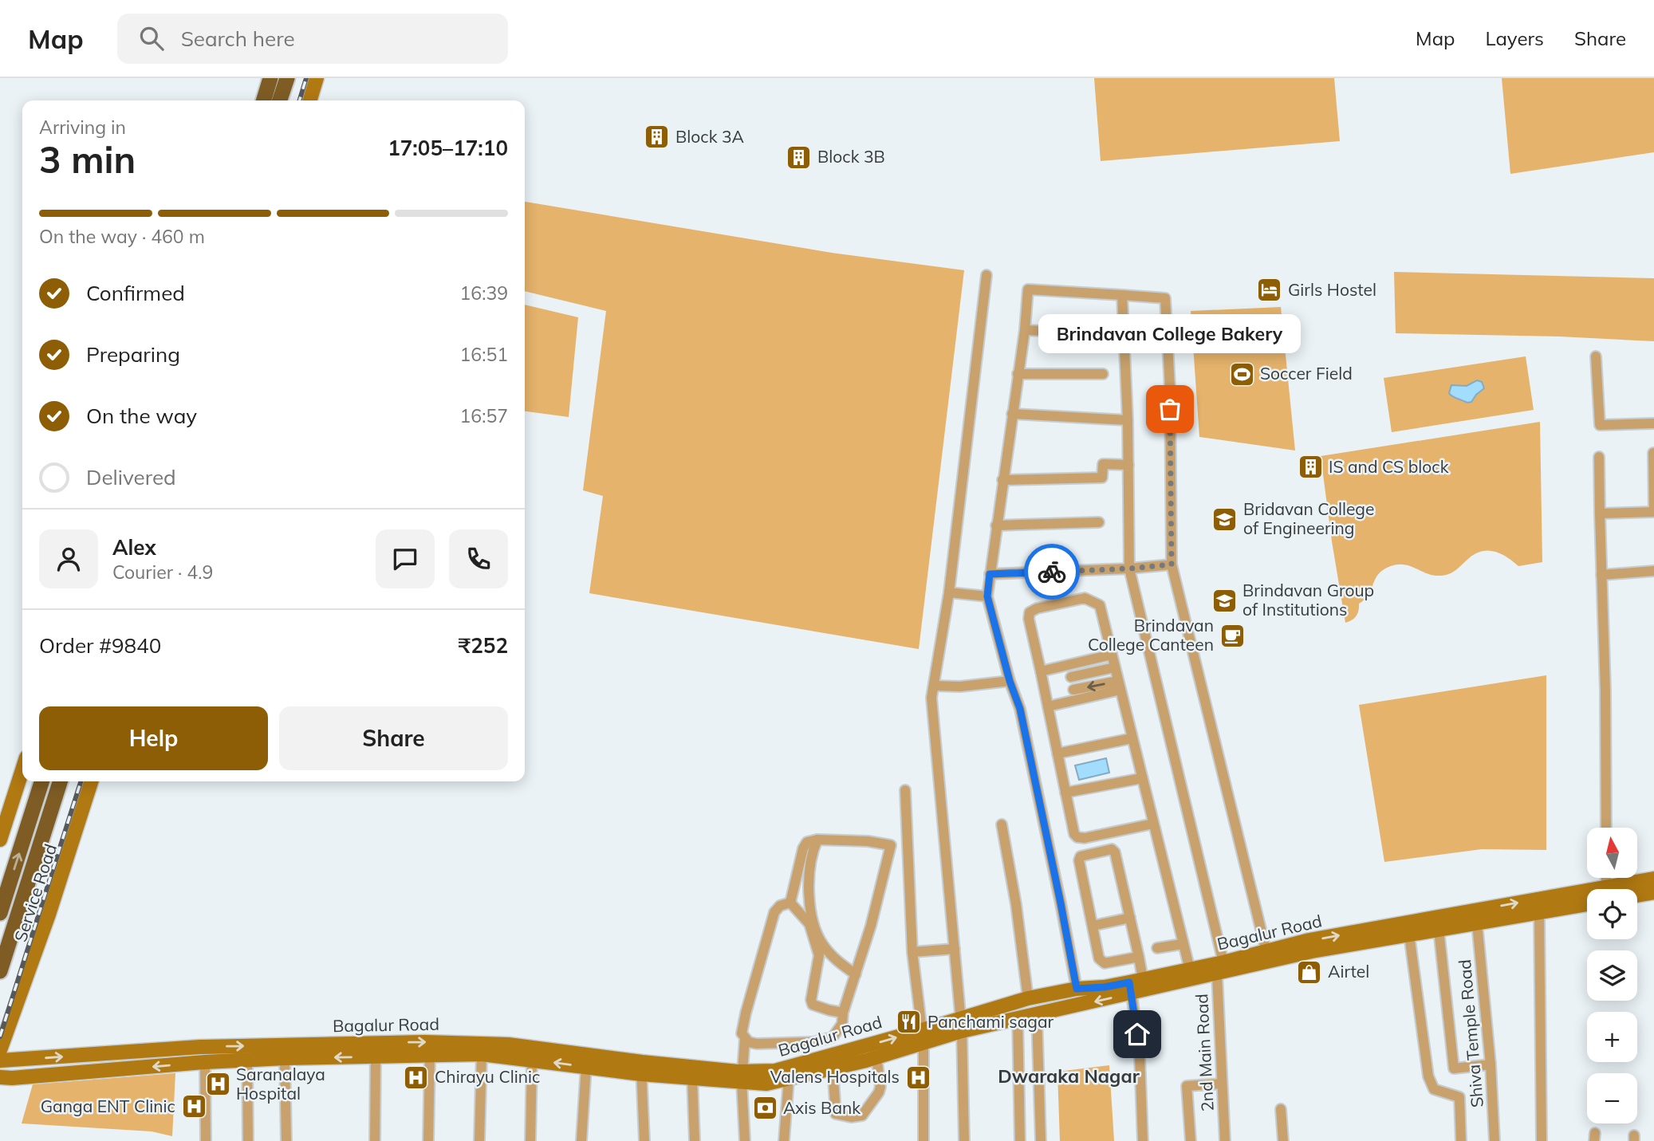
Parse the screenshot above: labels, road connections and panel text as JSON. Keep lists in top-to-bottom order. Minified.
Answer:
{"streets":{"main road":["Service Road","Bagalur Road"],"street":["Shiva Temple Road","2nd Main Road"]},"crossings":[["Bagalur Road","Shiva Temple Road"],["Bagalur Road","2nd Main Road"]],"districts":["Dwaraka Nagar"],"places":{"building":["Block 3A","Block 3B","IS and CS block"],"hotel":["Girls Hostel"],"sports":["Soccer Field"],"other":["Brindavan College Bakery"],"school or university":["Bridavan College of Engineering","Brindavan Group of Institutions"],"cafe":["Brindavan College Canteen"],"shop":["Airtel"],"restaurant":["Panchami sagar"],"hospital":["Chirayu Clinic","Valens Hospitals","Saranalaya Hospital","Ganga ENT Clinic"],"bank":["Axis Bank"]},"north":"top","page":{"header":"Map","search":"Search here","nav":["Map","Layers","Share"],"heading":["3 min","Arriving in","17:05–17:10"],"panel":["Alex","Courier · 4.9","Order #9840","₹252"],"bar":"On the way · 460 m","list":[["Confirmed","16:39"],["Preparing","16:51"],["On the way","16:57"],"Delivered"],"bubble":"Brindavan College Bakery","buttons":["Help","Share"],"map_buttons":["+","−"]}}
